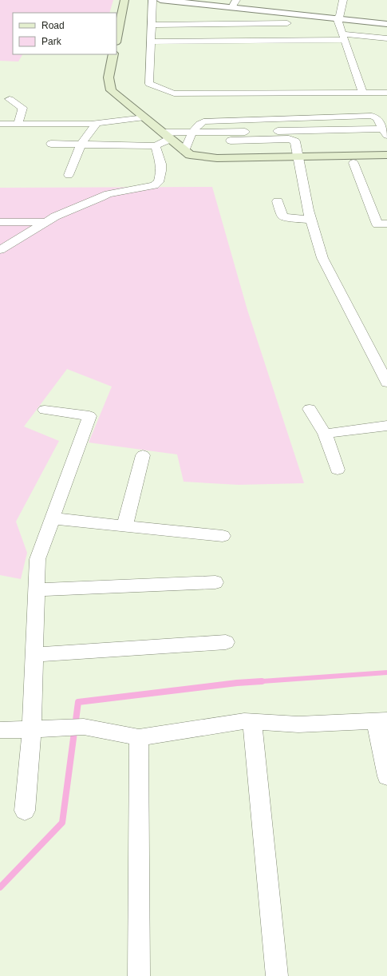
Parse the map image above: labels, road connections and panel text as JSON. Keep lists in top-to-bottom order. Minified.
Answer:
{"legend":["Road","Park"]}
